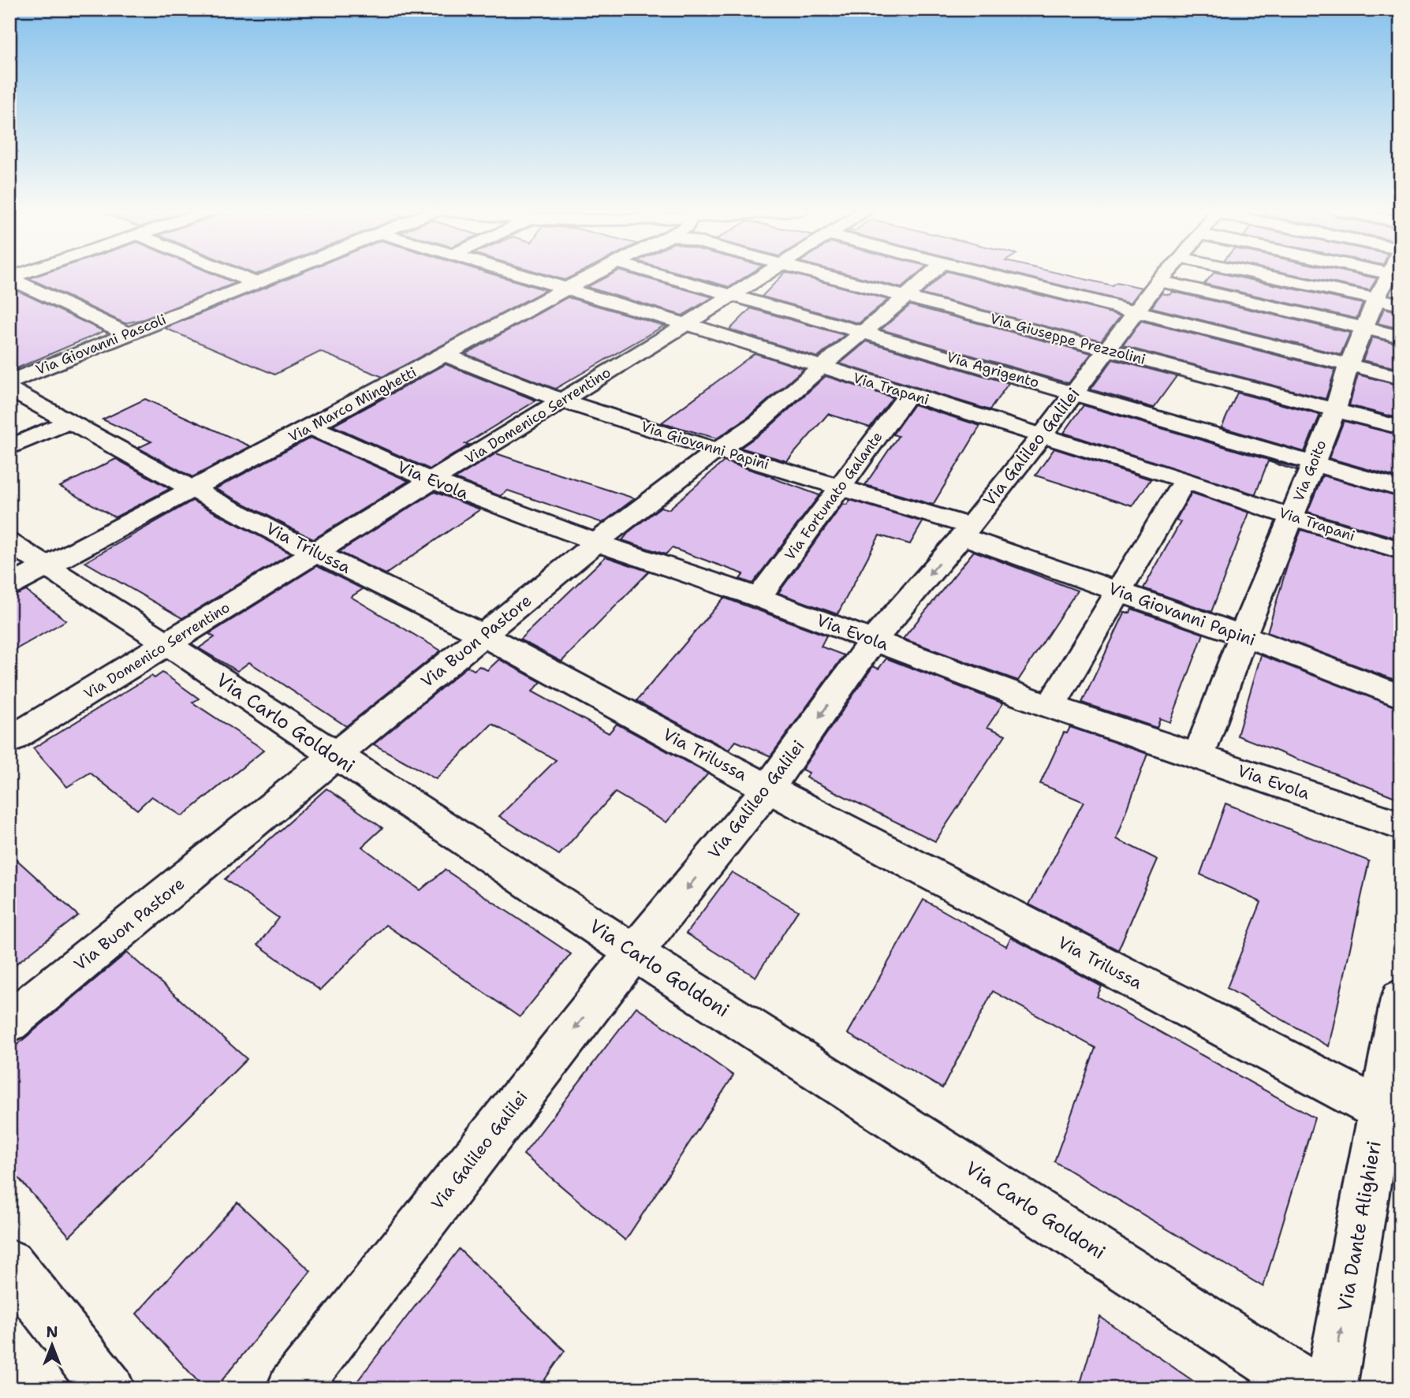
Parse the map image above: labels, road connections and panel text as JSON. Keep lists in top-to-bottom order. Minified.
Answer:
{"streets":{"street":["Via Giuseppe Prezzolini","Via Giovanni Pascoli","Via Agrigento","Via Trapani","Via Marco Minghetti","Via Domenico Serrentino","Via Giovanni Papini","Via Galileo Galilei","Via Goito","Via Evola","Via Fortunato Galante","Via Trilussa","Via Buon Pastore","Via Carlo Goldoni","Via Dante Alighieri"]},"crossings":[["Via Giuseppe Prezzolini","Via Galileo Galilei"],["Via Giuseppe Prezzolini","Via Goito"],["Via Giuseppe Prezzolini","Via Buon Pastore"],["Via Agrigento","Via Domenico Serrentino"],["Via Agrigento","Via Galileo Galilei"],["Via Agrigento","Via Goito"],["Via Agrigento","Via Buon Pastore"],["Via Trapani","Via Marco Minghetti"],["Via Trapani","Via Domenico Serrentino"],["Via Trapani","Via Galileo Galilei"],["Via Trapani","Via Goito"],["Via Trapani","Via Fortunato Galante"],["Via Trapani","Via Buon Pastore"],["Via Marco Minghetti","Via Giovanni Papini"],["Via Marco Minghetti","Via Evola"],["Via Marco Minghetti","Via Trilussa"],["Via Marco Minghetti","Via Carlo Goldoni"],["Via Domenico Serrentino","Via Giovanni Papini"],["Via Domenico Serrentino","Via Evola"],["Via Domenico Serrentino","Via Trilussa"],["Via Domenico Serrentino","Via Carlo Goldoni"],["Via Giovanni Papini","Via Galileo Galilei"],["Via Giovanni Papini","Via Goito"],["Via Giovanni Papini","Via Fortunato Galante"],["Via Giovanni Papini","Via Buon Pastore"],["Via Galileo Galilei","Via Evola"],["Via Galileo Galilei","Via Trilussa"],["Via Galileo Galilei","Via Carlo Goldoni"],["Via Goito","Via Evola"],["Via Evola","Via Fortunato Galante"],["Via Evola","Via Buon Pastore"],["Via Trilussa","Via Buon Pastore"],["Via Trilussa","Via Dante Alighieri"],["Via Buon Pastore","Via Carlo Goldoni"]],"one_way":["Via Galileo Galilei","Via Dante Alighieri"],"north":"top"}
